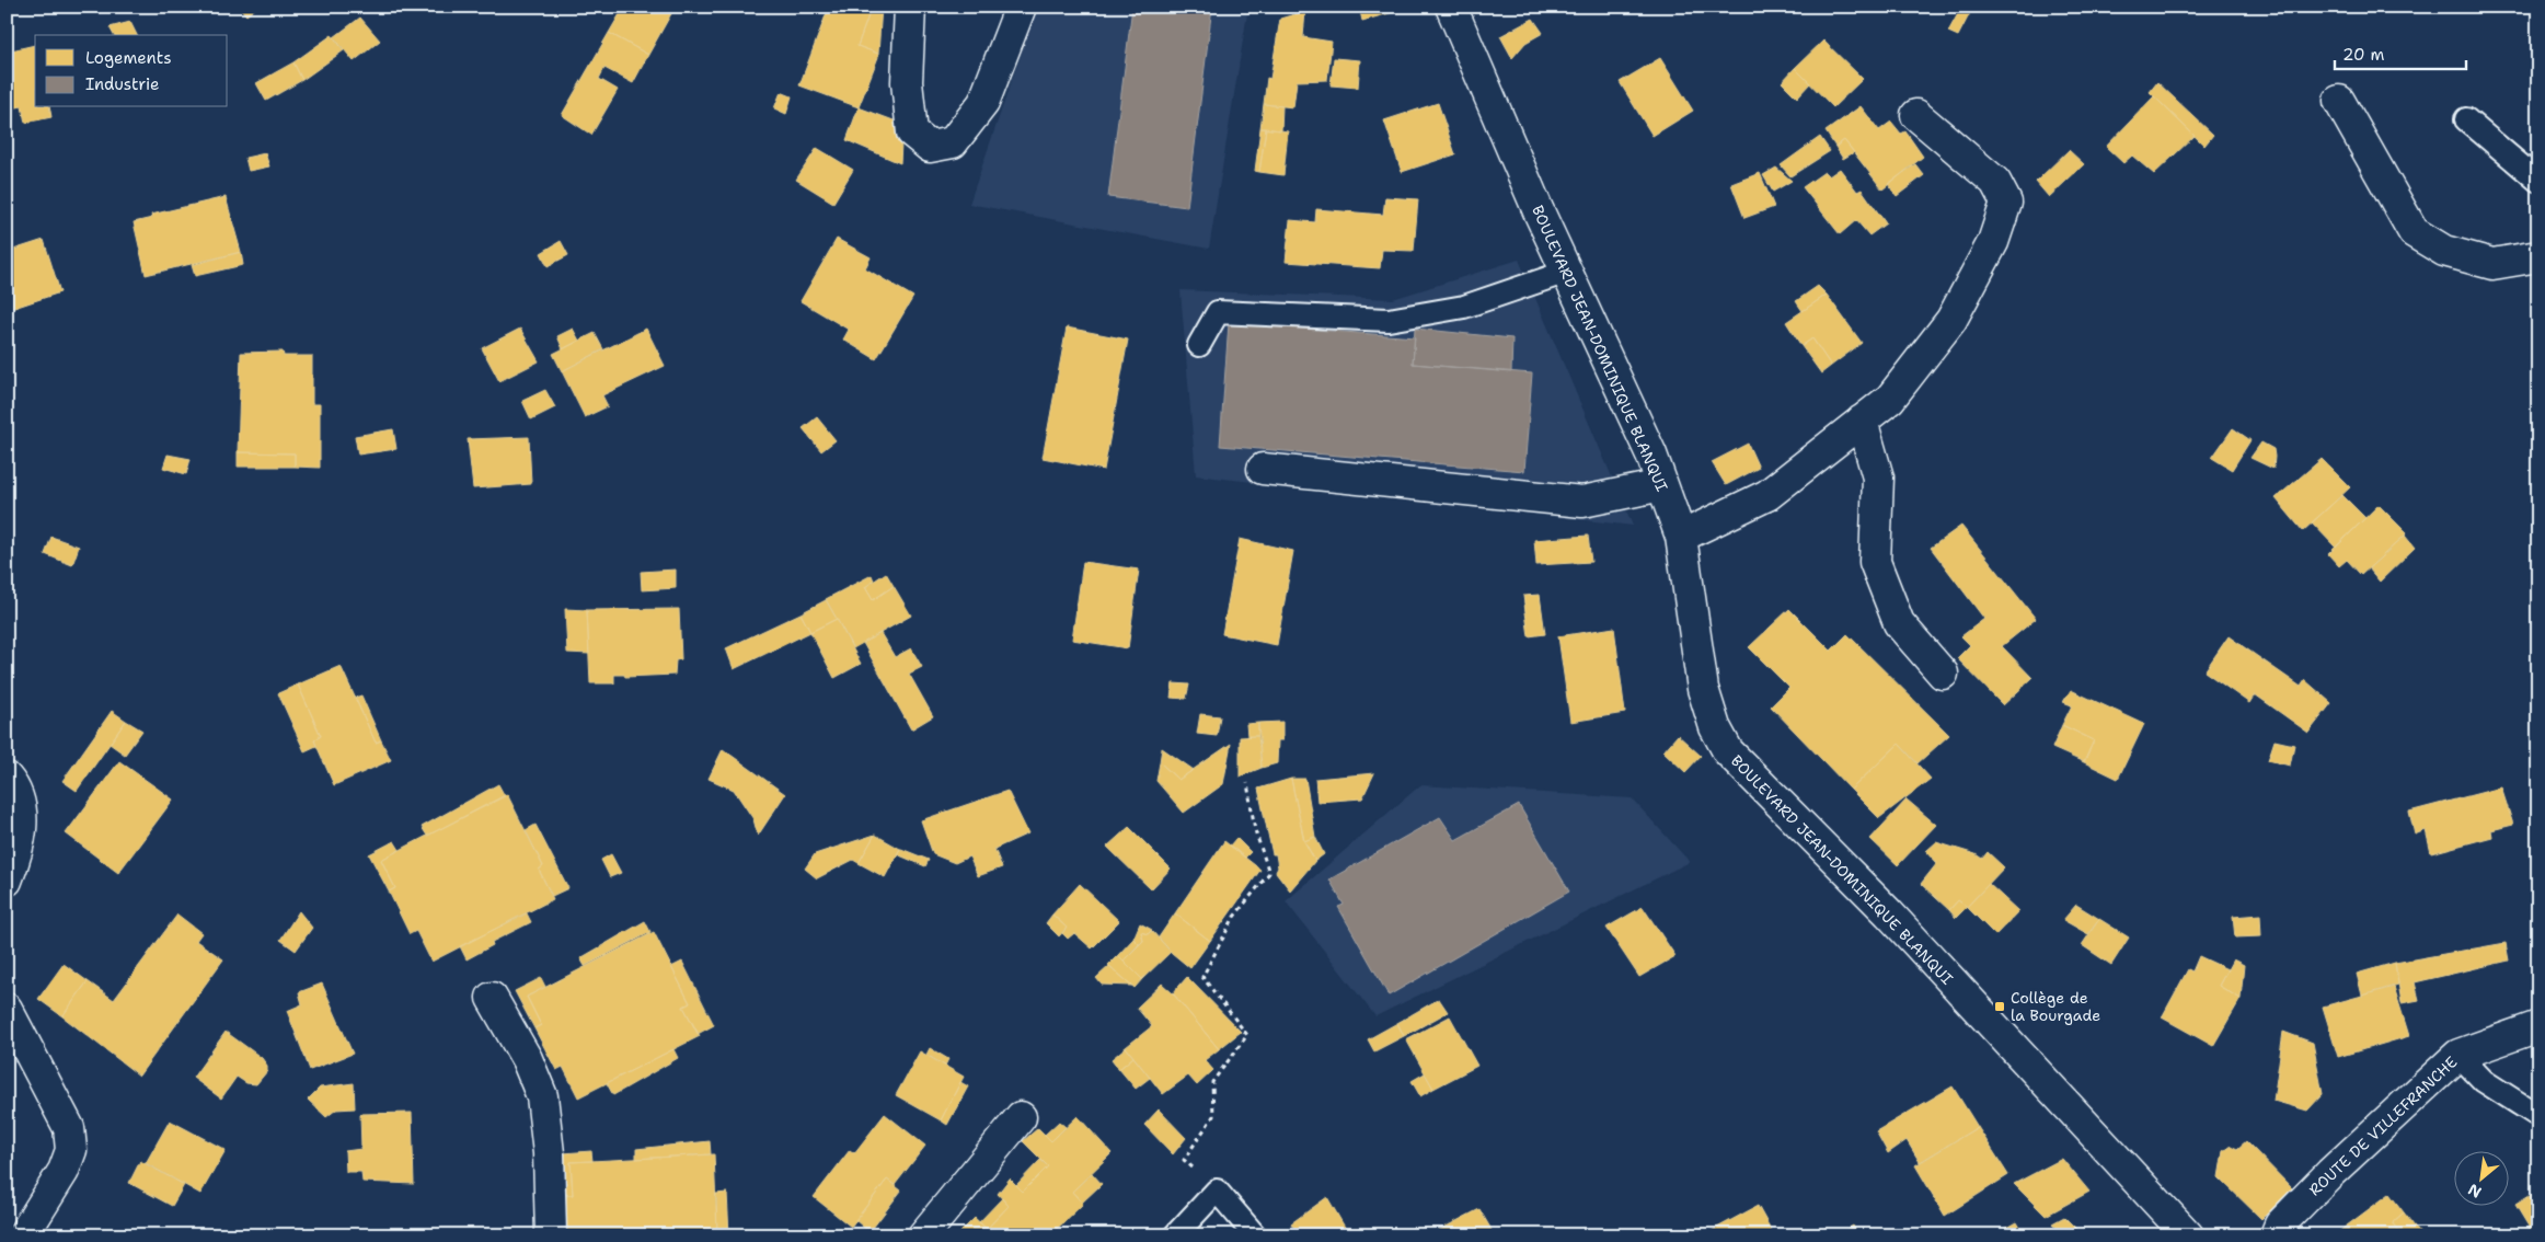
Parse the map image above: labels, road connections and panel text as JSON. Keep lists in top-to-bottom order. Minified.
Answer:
{"streets":{"street":["BOULEVARD JEAN-DOMINIQUE BLANQUI","ROUTE DE VILLEFRANCHE"]},"places":{"transit":["Collège de la Bourgade"]},"legend":["Logements","Industrie"],"scale_bar":"20 m","north":"bottom left"}
